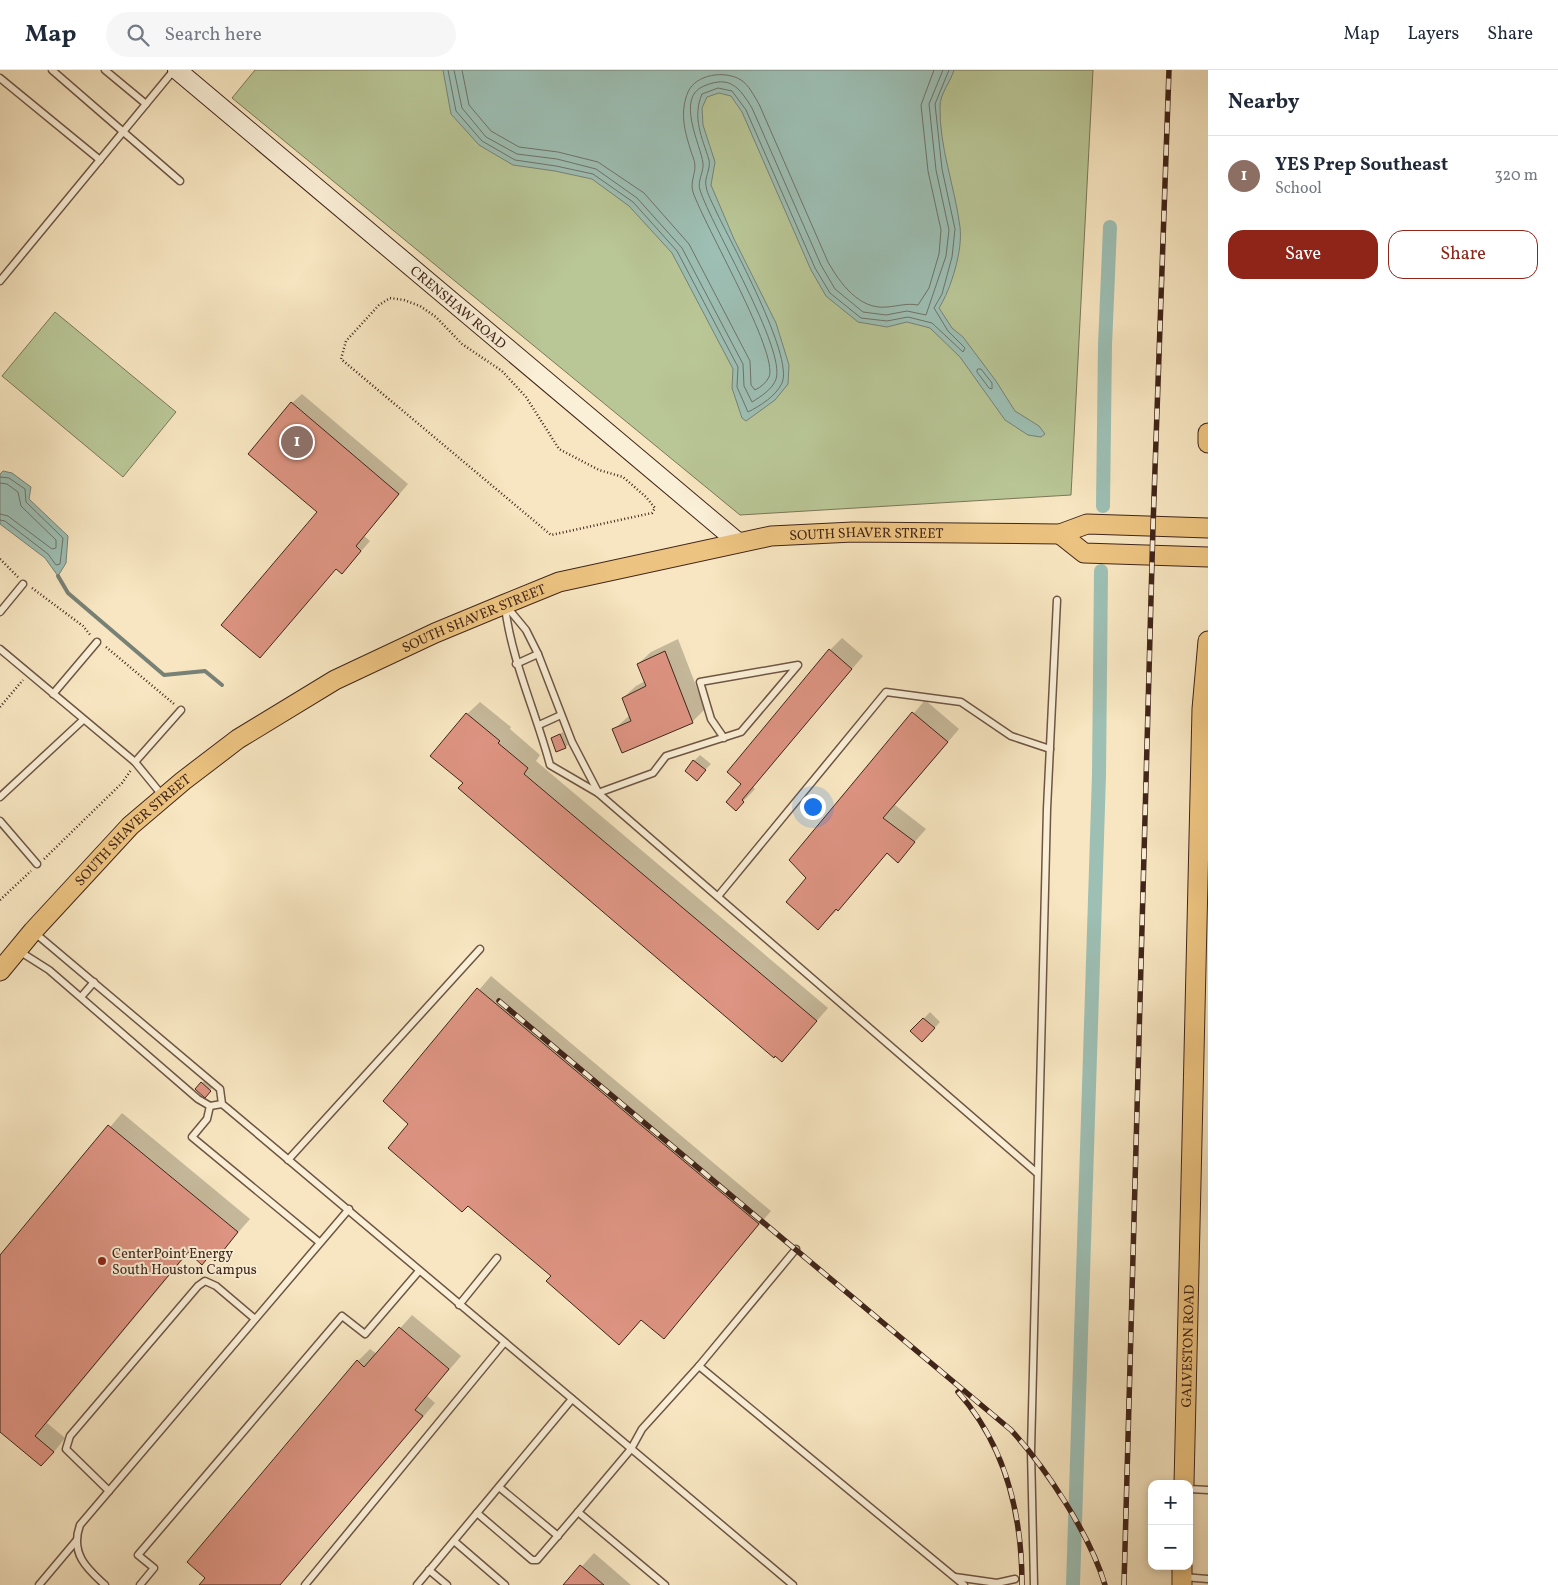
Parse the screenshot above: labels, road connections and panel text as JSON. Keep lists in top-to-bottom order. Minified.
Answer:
{"streets":{"main road":["CRENSHAW ROAD","SOUTH SHAVER STREET","GALVESTON ROAD"]},"crossings":[["CRENSHAW ROAD","SOUTH SHAVER STREET"]],"places":["CenterPoint Energy South Houston Campus"],"page":{"header":"Map","search":"Search here","nav":["Map","Layers","Share"],"heading":"Nearby","list":[{"mark":"1","name":"YES Prep Southeast","note":"School","value":"320 m"}],"buttons":["Save","Share"],"pins":"1","map_buttons":["+","−"]}}
